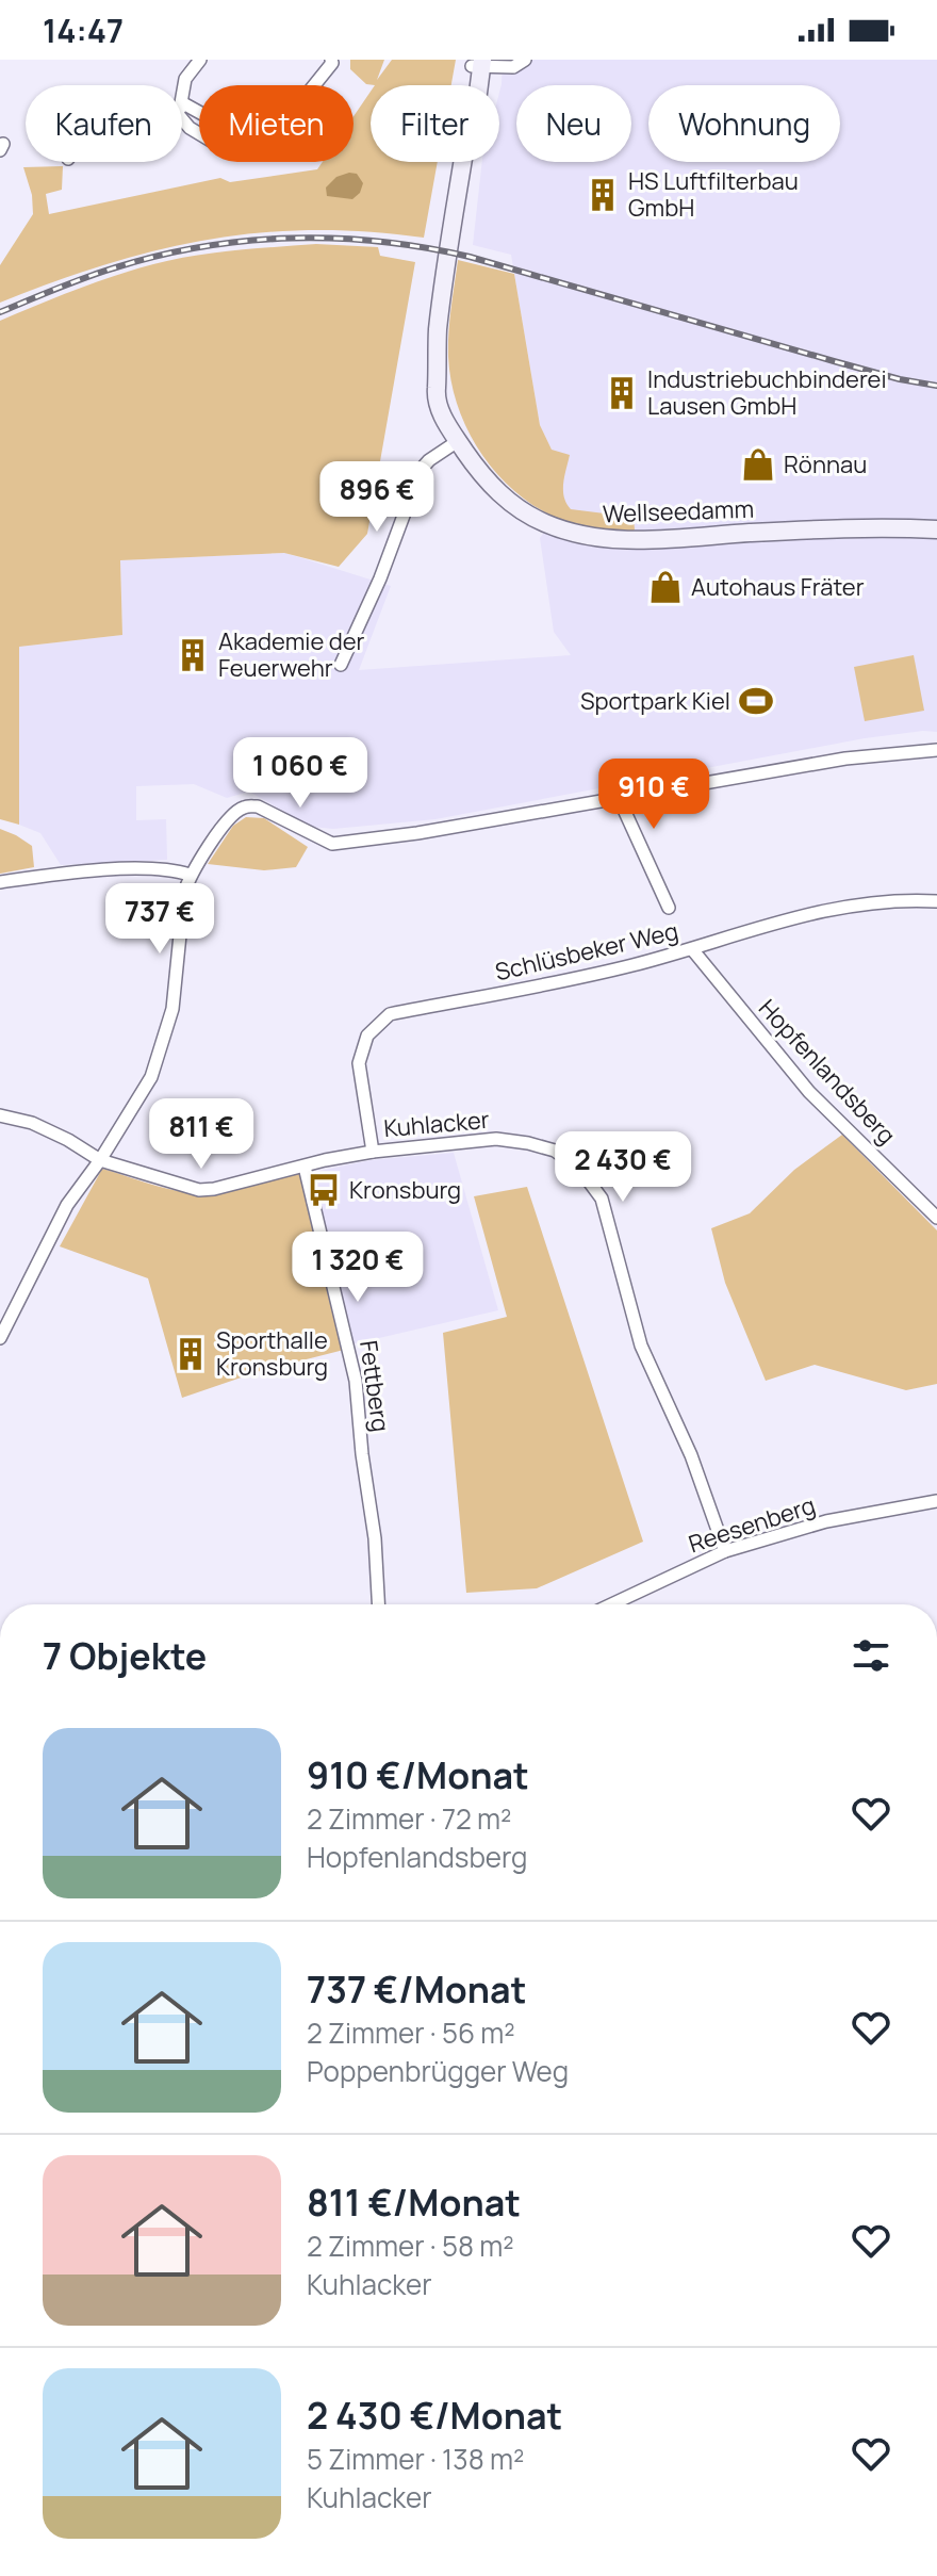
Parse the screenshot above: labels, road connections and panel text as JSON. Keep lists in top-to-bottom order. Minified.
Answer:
{"streets":{"main road":["Wellseedamm"],"street":["Schlüsbeker Weg","Hopfenlandsberg","Kuhlacker","Fettberg","Reesenberg"]},"crossings":[["Schlüsbeker Weg","Hopfenlandsberg"],["Schlüsbeker Weg","Kuhlacker"],["Kuhlacker","Fettberg"],["Kuhlacker","Reesenberg"]],"places":{"building":["HS Luftfilterbau GmbH","Industriebuchbinderei Lausen GmbH","Akademie der Feuerwehr","Sporthalle Kronsburg"],"shop":["Rönnau","Autohaus Fräter"],"sports":["Sportpark Kiel"],"bus stop":["Kronsburg"]},"page":{"status":"14:47","chip":["Kaufen","Mieten","Filter","Neu","Wohnung"],"price":["896 €","1 060 €","910 €","737 €","811 €","2 430 €","1 320 €"],"heading":"7 Objekte","list":[{"name":"910 €/Monat","note":"2 Zimmer · 72 m² · Hopfenlandsberg"},{"name":"737 €/Monat","note":"2 Zimmer · 56 m² · Poppenbrügger Weg"},{"name":"811 €/Monat","note":"2 Zimmer · 58 m² · Kuhlacker"},{"name":"2 430 €/Monat","note":"5 Zimmer · 138 m² · Kuhlacker"}]}}
